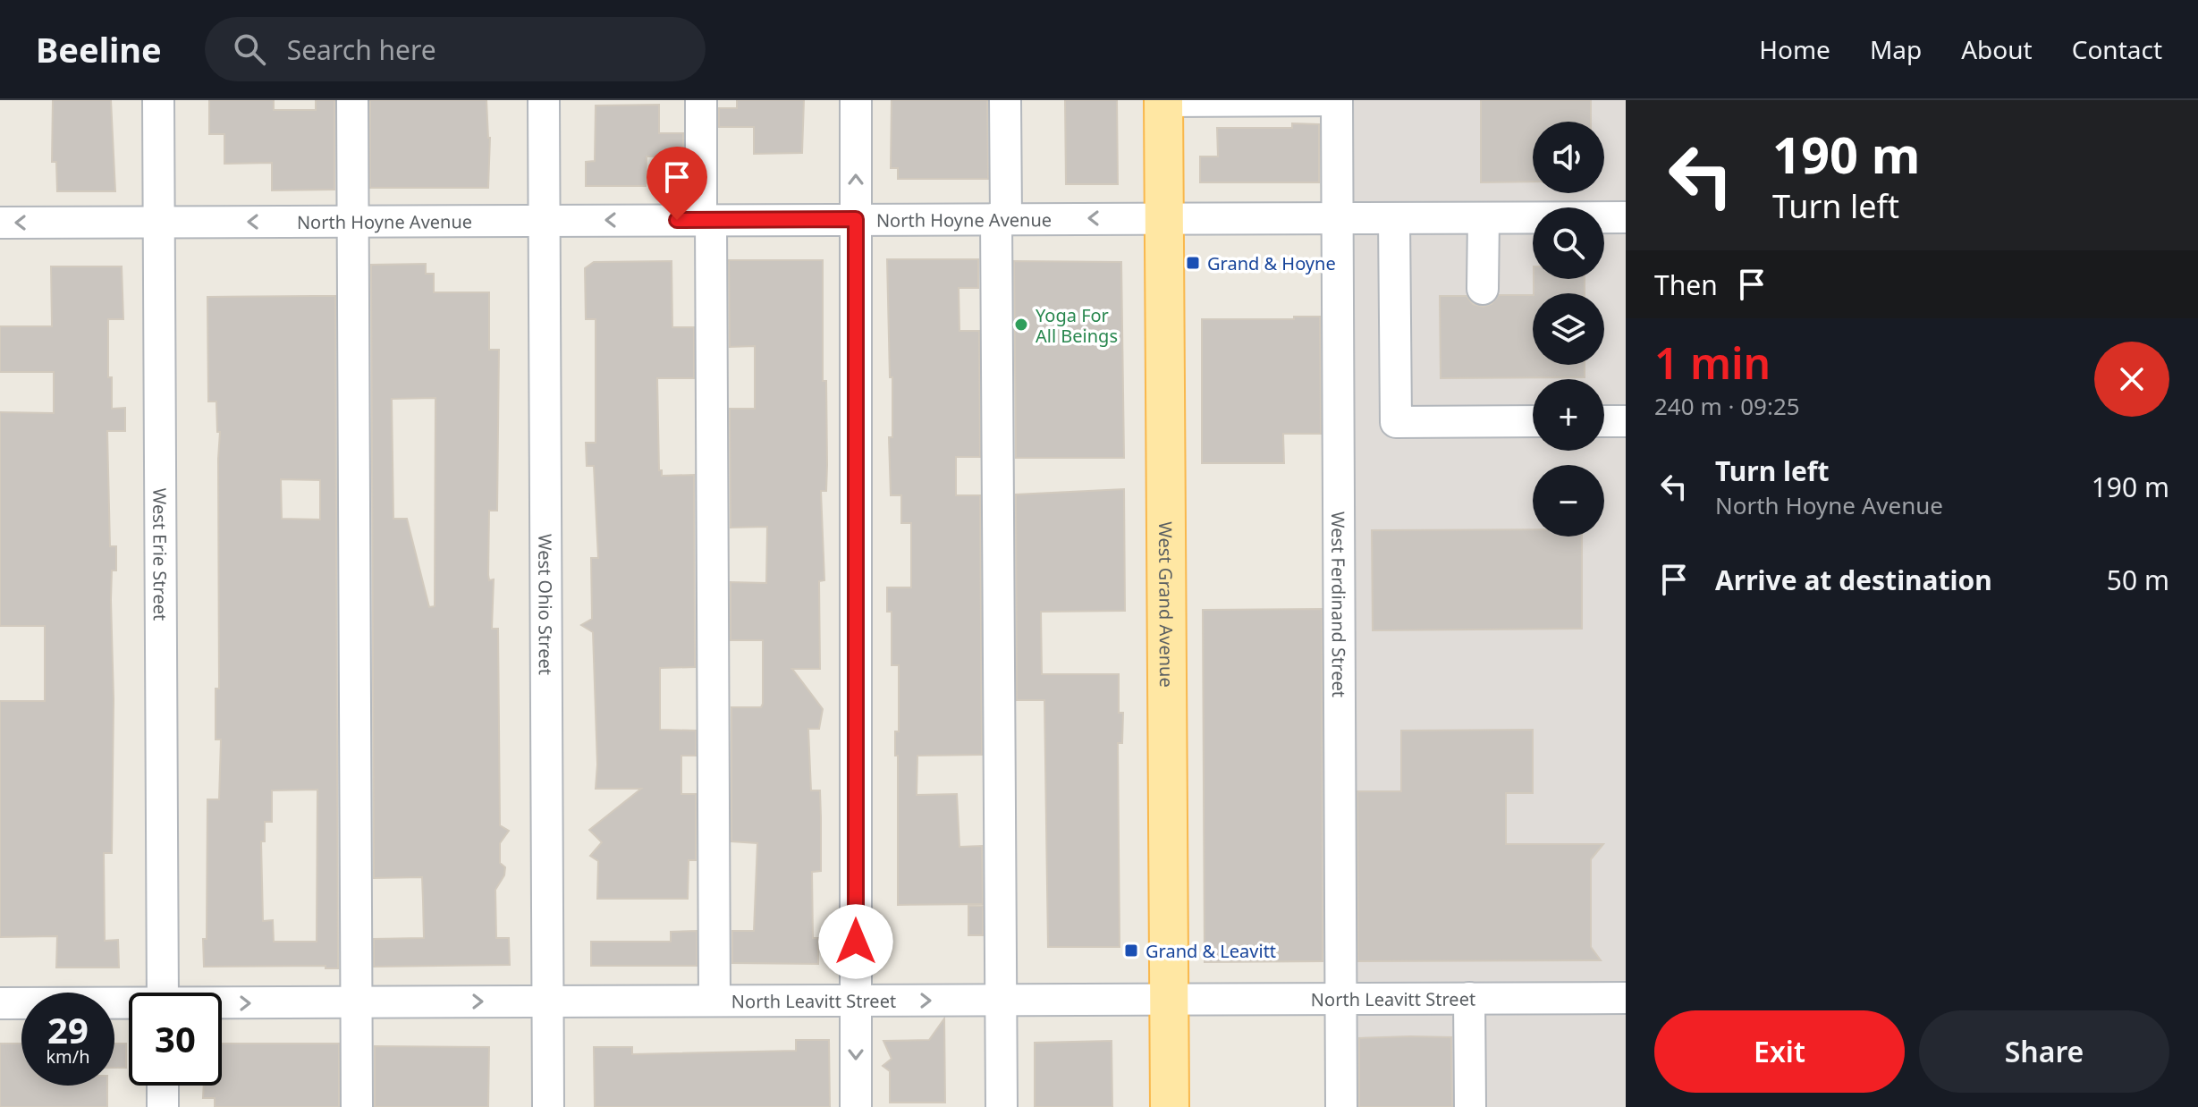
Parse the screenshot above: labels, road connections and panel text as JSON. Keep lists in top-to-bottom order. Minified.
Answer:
{"streets":{"main road":["West Grand Avenue"],"street":["North Hoyne Avenue","West Erie Street","West Ohio Street","West Ferdinand Street","North Leavitt Street"]},"crossings":[["North Hoyne Avenue","West Erie Street"],["North Hoyne Avenue","West Ohio Street"],["North Hoyne Avenue","West Grand Avenue"],["North Hoyne Avenue","West Ferdinand Street"],["West Ohio Street","North Leavitt Street"],["West Grand Avenue","North Leavitt Street"],["West Ferdinand Street","North Leavitt Street"]],"one_way":["North Hoyne Avenue"],"places":{"transit":["Grand & Hoyne","Grand & Leavitt"],"other":["Yoga For All Beings"]},"page":{"header":"Beeline","search":"Search here","nav":["Home","Map","About","Contact"],"turn":["190 m","Turn left"],"map_buttons":["+","−"],"then":"Then","heading":["1 min","240 m · 09:25"],"list":[{"name":"Turn left","note":"North Hoyne Avenue","value":"190 m"},{"name":"Arrive at destination","value":"50 m"}],"speed":"29 km/h","limit":"30","buttons":["Exit","Share"]}}
